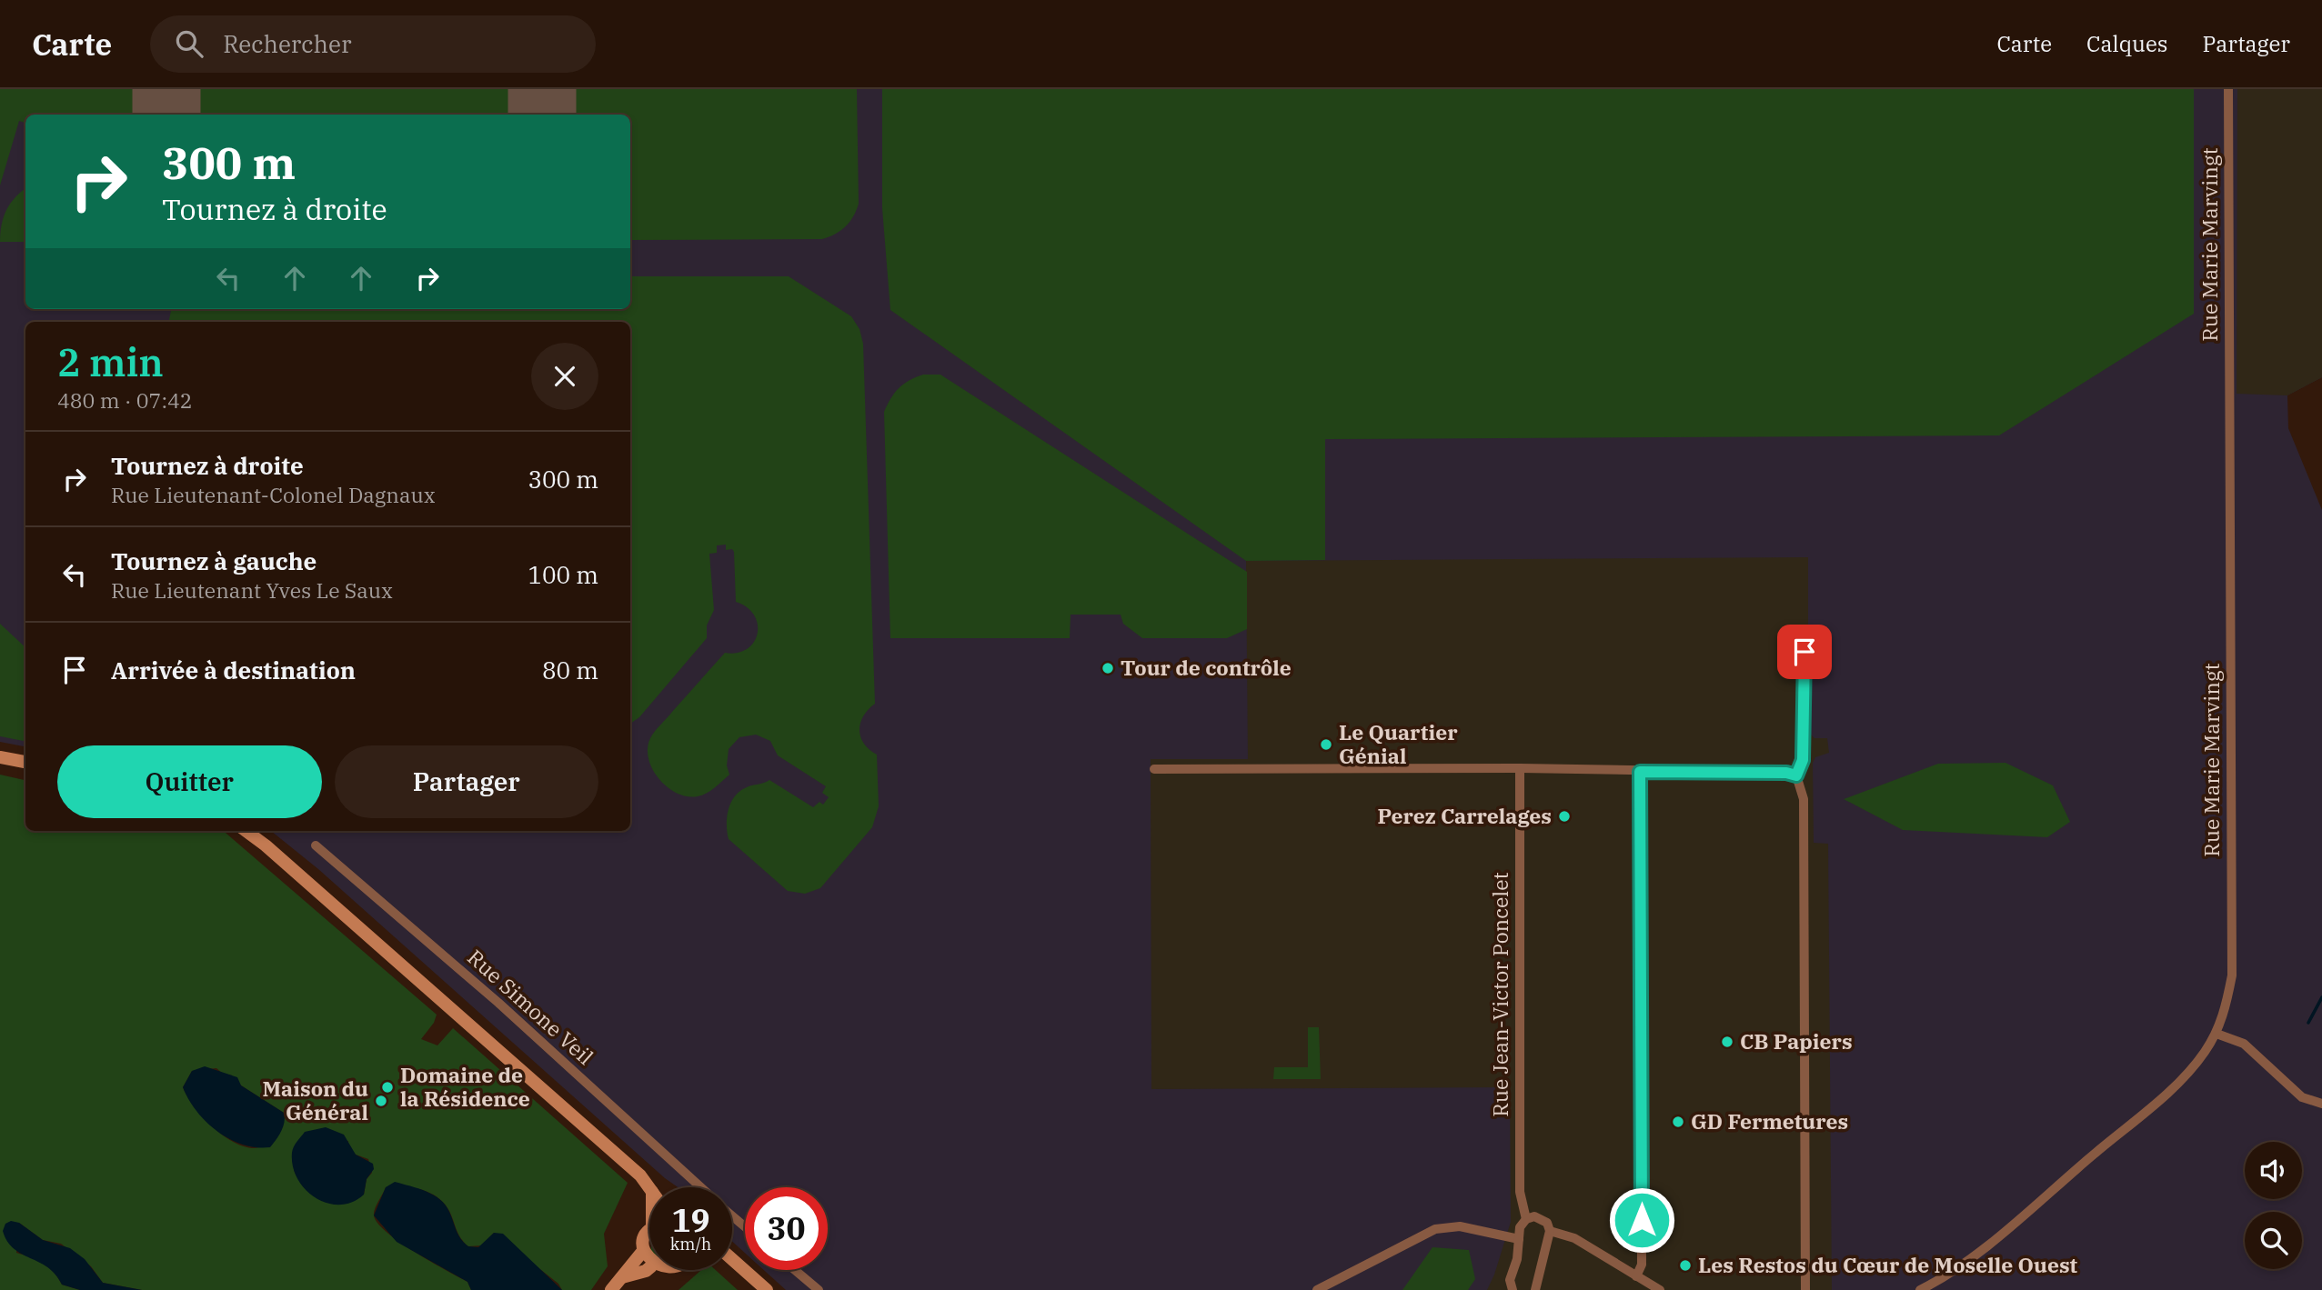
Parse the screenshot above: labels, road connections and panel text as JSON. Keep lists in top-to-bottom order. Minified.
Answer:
{"streets":{"street":["Rue Marie Marvingt","Rue Jean-Victor Poncelet","Rue Simone Veil"]},"places":["Tour de contrôle","Le Quartier Génial","Perez Carrelages","CB Papiers","Domaine de la Résidence","Maison du Général","GD Fermetures","Les Restos du Cœur de Moselle Ouest"],"page":{"header":"Carte","search":"Rechercher","nav":["Carte","Calques","Partager"],"turn":["300 m","Tournez à droite"],"heading":["2 min","480 m · 07:42"],"list":[{"name":"Tournez à droite","note":"Rue Lieutenant-Colonel Dagnaux","value":"300 m"},{"name":"Tournez à gauche","note":"Rue Lieutenant Yves Le Saux","value":"100 m"},{"name":"Arrivée à destination","value":"80 m"}],"buttons":["Quitter","Partager"],"speed":"19 km/h","limit":"30"}}
